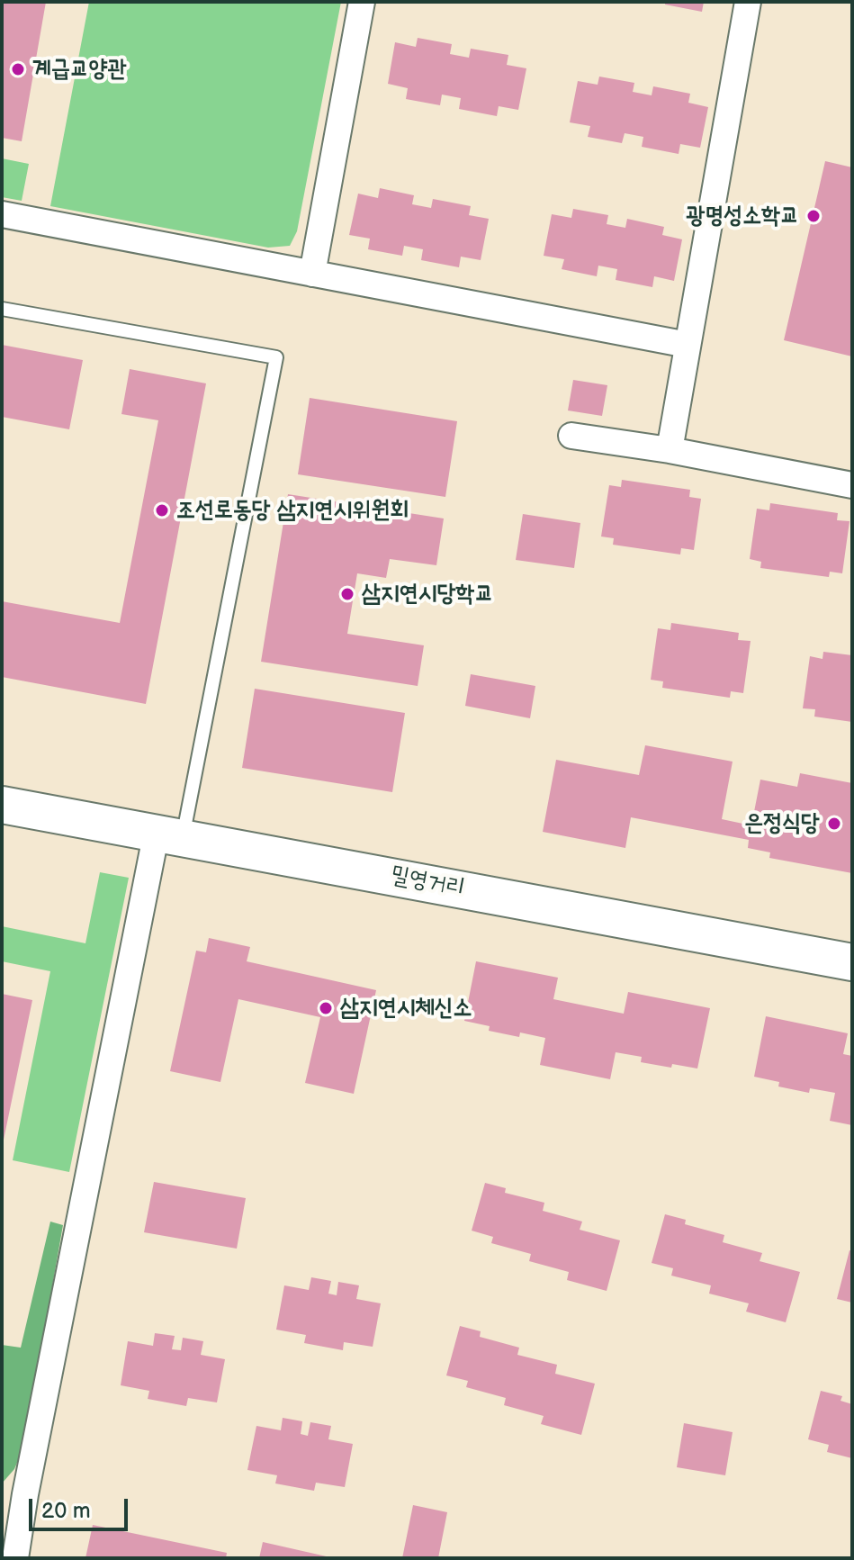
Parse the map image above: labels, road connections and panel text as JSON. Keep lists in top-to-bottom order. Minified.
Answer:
{"streets":{"main road":["밀영거리"]},"places":["계급교양관","광명성소학교","조선로동당 삼지연시위원회","삼지연시당학교","은정식당","삼지연시체신소"],"scale_bar":"20 m"}
